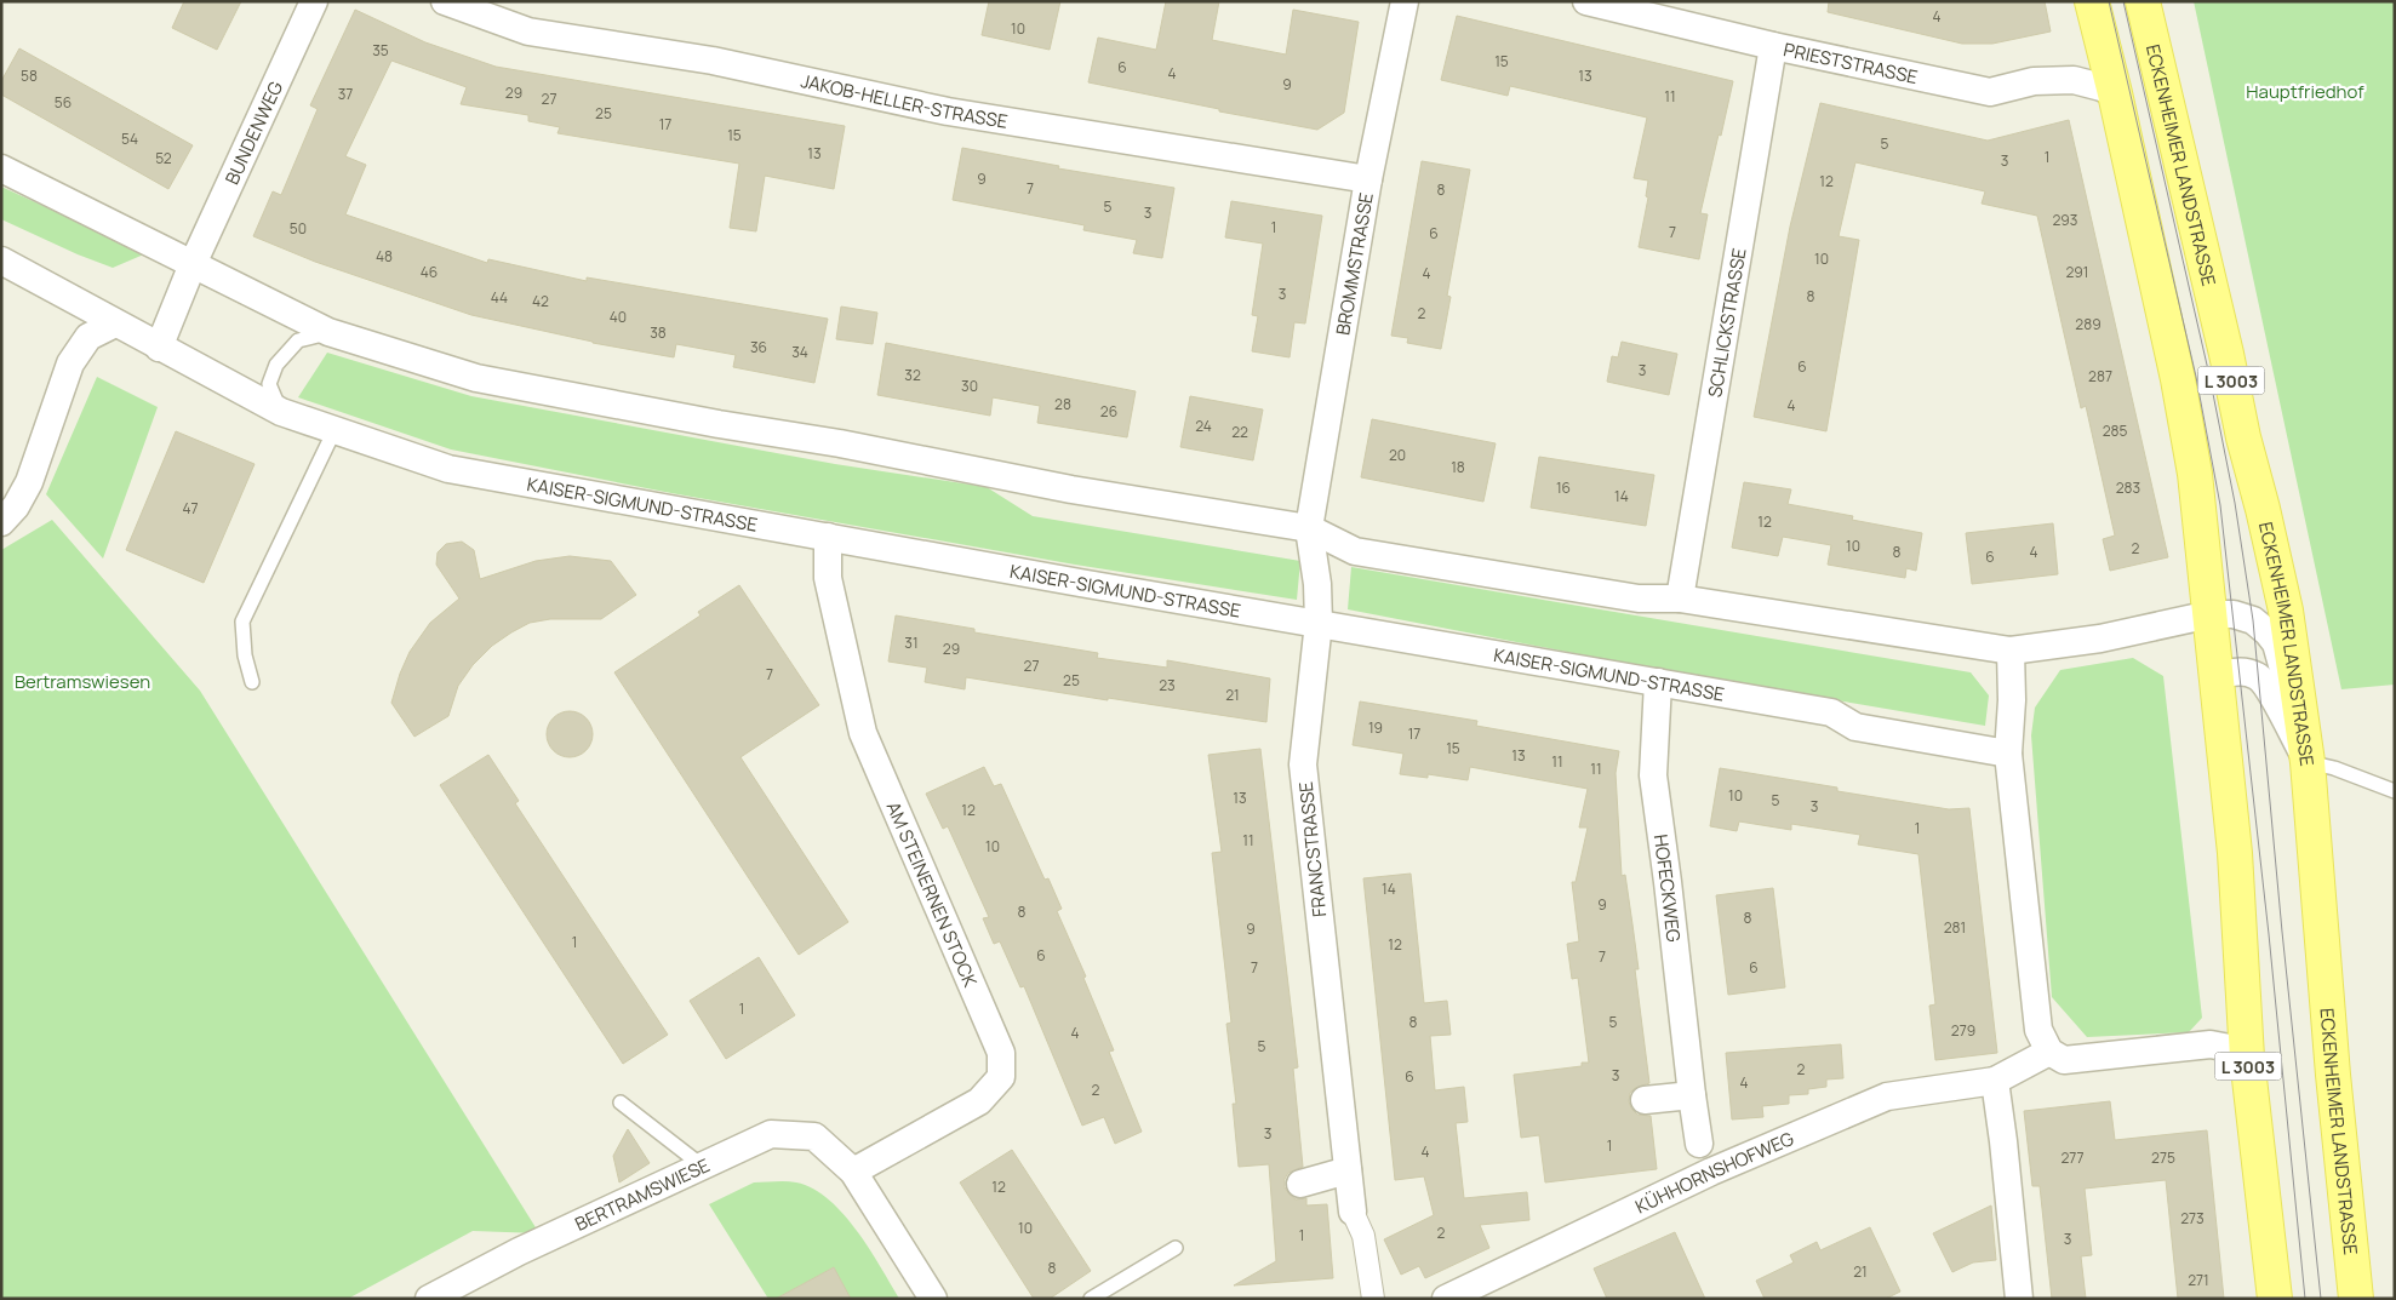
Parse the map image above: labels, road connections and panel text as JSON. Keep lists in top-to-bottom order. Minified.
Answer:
{"streets":{"main road":["ECKENHEIMER LANDSTRASSE","L 3003"],"street":["PRIESTSTRASSE","JAKOB-HELLER-STRASSE","BUNDENWEG","BROMMSTRASSE","SCHLICKSTRASSE","KAISER-SIGMUND-STRASSE","FRANCSTRASSE","HOFECKWEG","AM STEINERNEN STOCK","KÜHHORNSHOFWEG","BERTRAMSWIESE"]},"crossings":[["PRIESTSTRASSE","SCHLICKSTRASSE"],["PRIESTSTRASSE","L 3003"],["JAKOB-HELLER-STRASSE","BROMMSTRASSE"],["BROMMSTRASSE","FRANCSTRASSE"],["KAISER-SIGMUND-STRASSE","FRANCSTRASSE"],["KAISER-SIGMUND-STRASSE","HOFECKWEG"],["KAISER-SIGMUND-STRASSE","AM STEINERNEN STOCK"],["AM STEINERNEN STOCK","BERTRAMSWIESE"]],"parks":["Hauptfriedhof","Bertramswiesen"],"house_numbers":["4","10","35","15","6","4","58","13","9","29","37","11","27","56","25","17","15","54","5","13","1","52","3","9","12","7","8","5","3","293","1","50","7","6","48","10","46","291","4","3","8","44","42","2","40","289","38","36","34","6","3","32","287","30","28","4","26","24","285","22","20","18","16","283","14","47","12","10","2","8","4","6","31","29","27","7","25","23","21","19","17","15","13","11","11","10","13","5","3","12","1","11","10","14","9","8","8","281","9","1","12","6","7","7","6","1","8","5","279","4","5","2","3","6","4","2","3","1","4","277","275","12","273","10","2","1","3","8","21","271"]}
